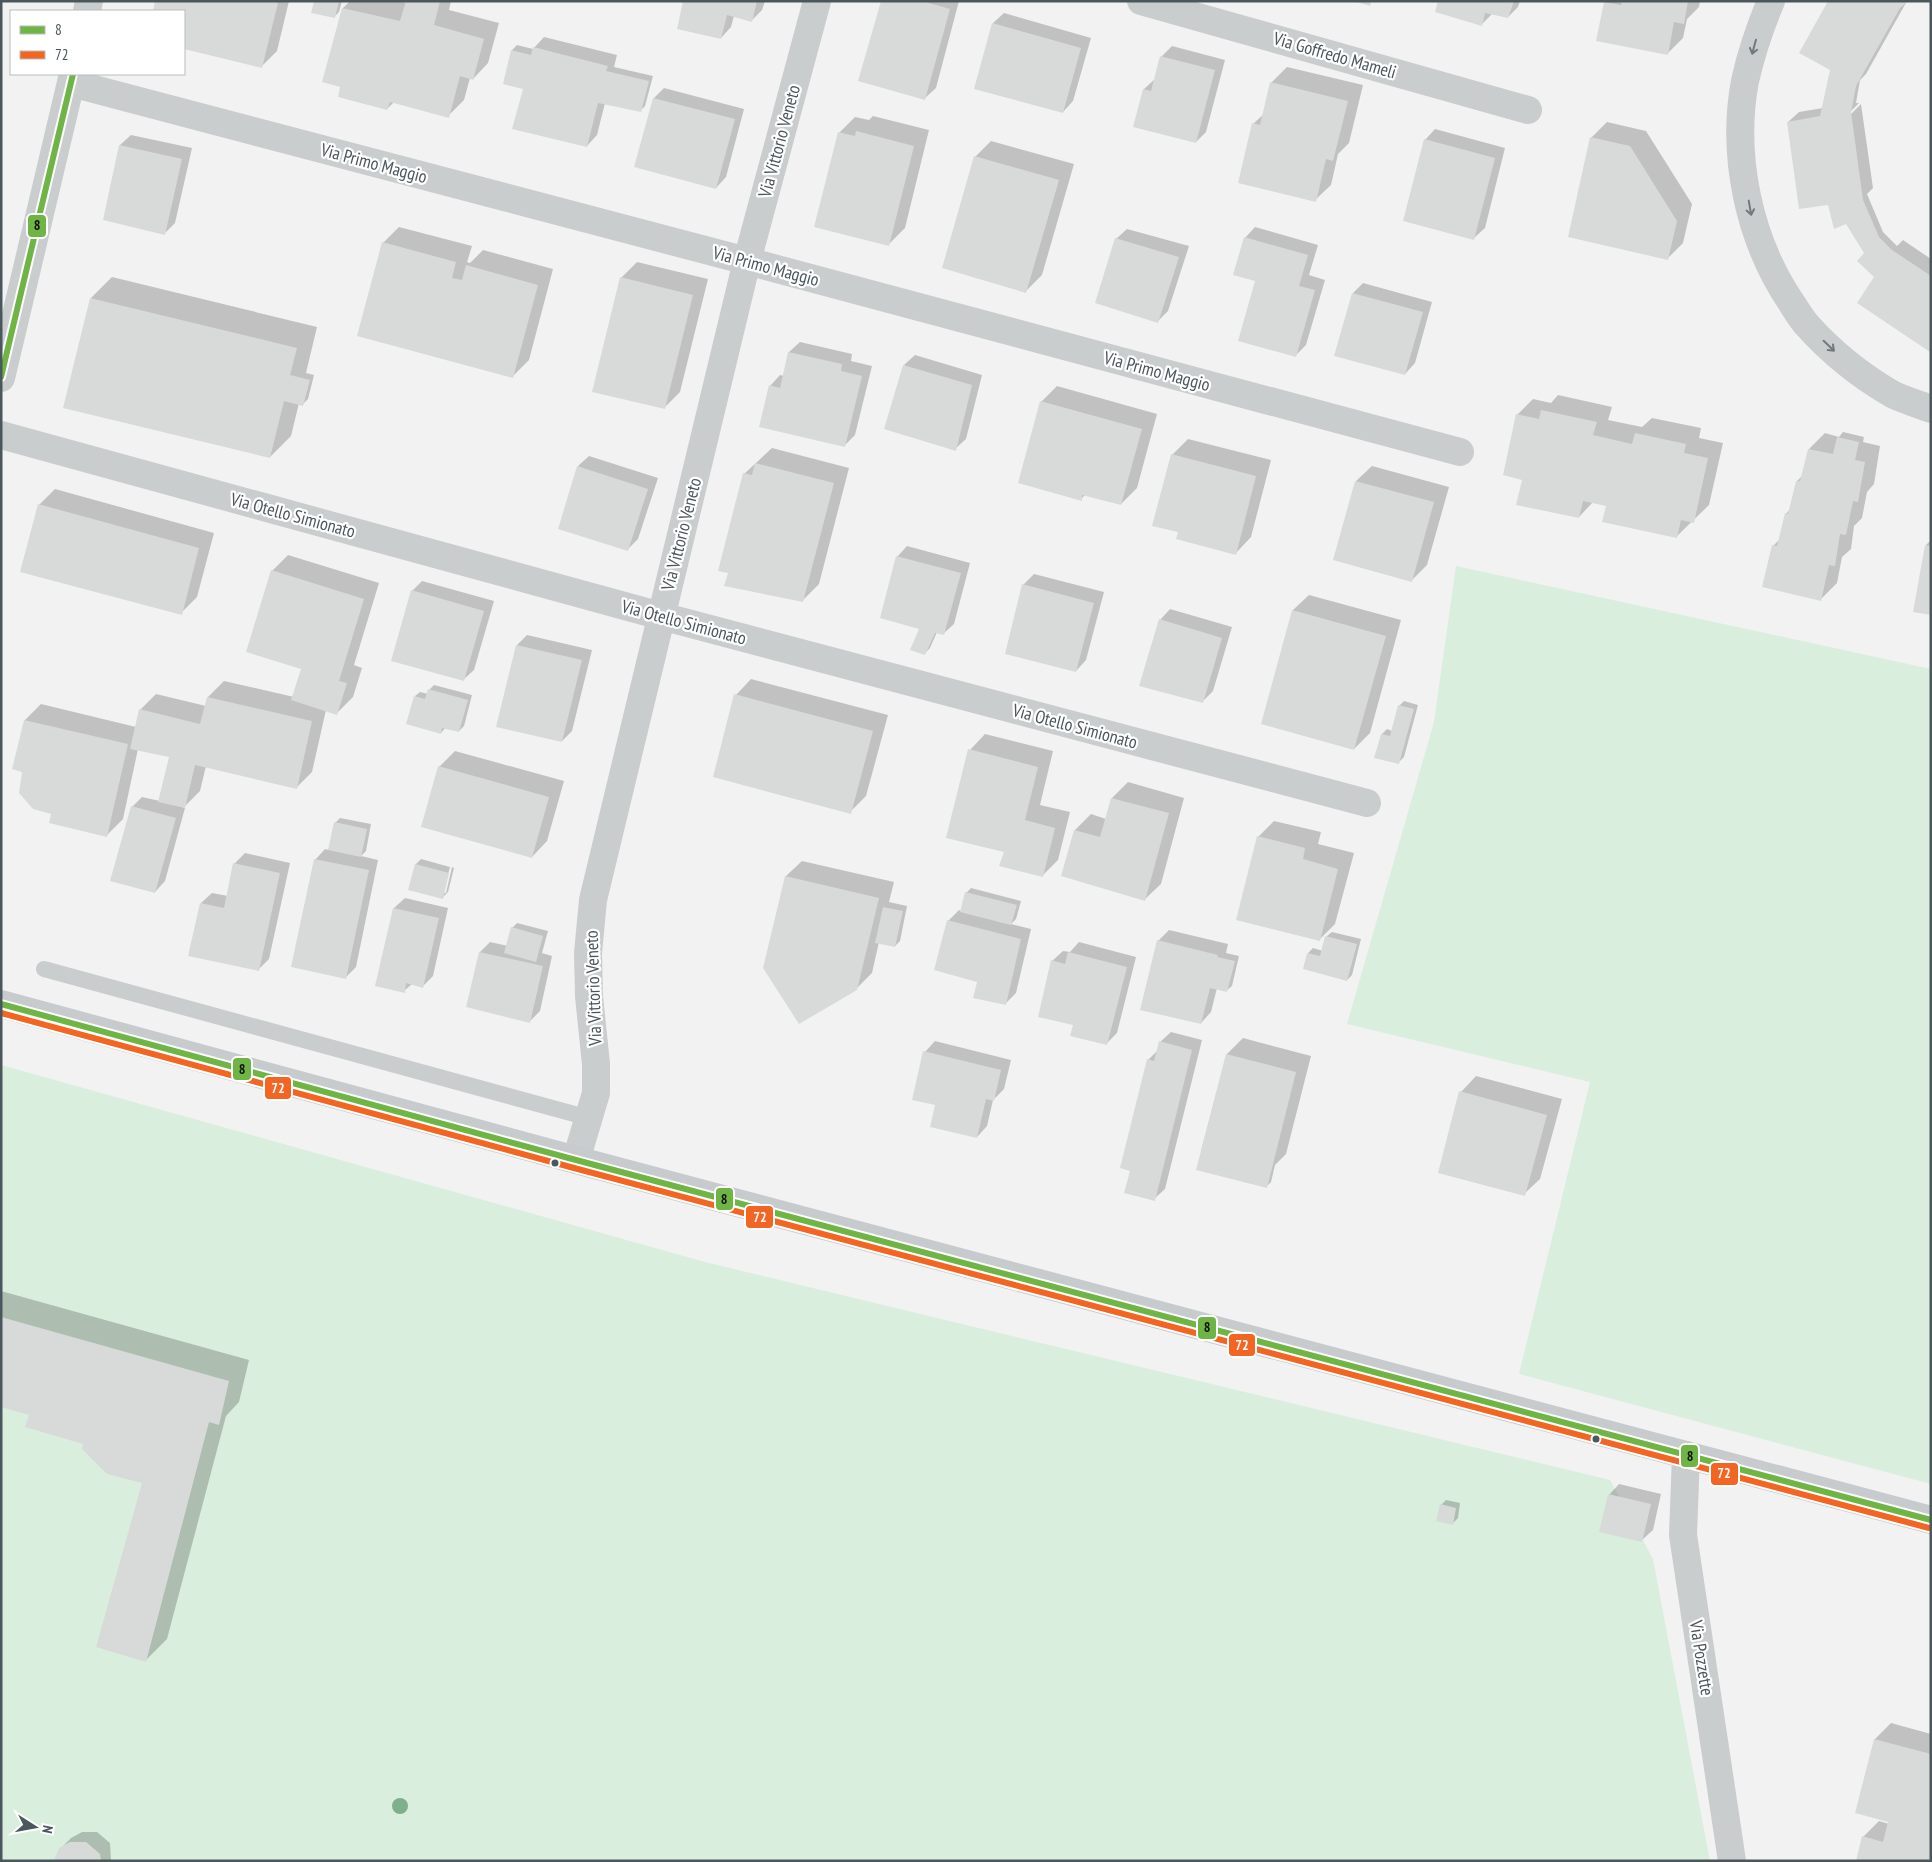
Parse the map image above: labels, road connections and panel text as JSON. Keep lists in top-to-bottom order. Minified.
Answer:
{"streets":{"street":["Via Goffredo Mameli","Via Vittorio Veneto","Via Primo Maggio","Via Otello Simionato","Via Pozzette"]},"crossings":[["Via Vittorio Veneto","Via Primo Maggio"],["Via Vittorio Veneto","Via Otello Simionato"]],"lines":["transit line 8","transit line 72"],"legend":["8","72"],"north":"right"}
